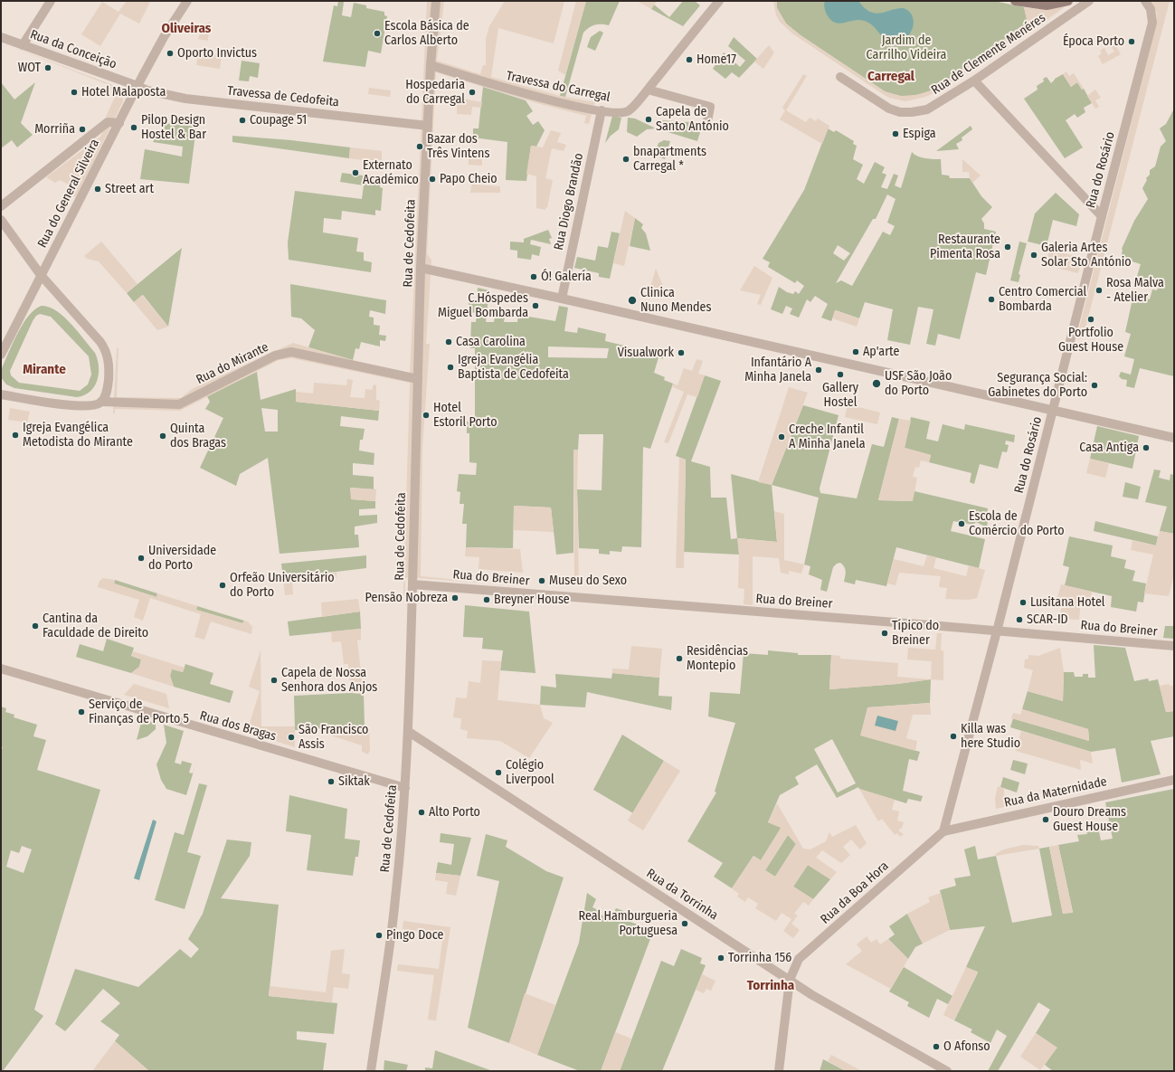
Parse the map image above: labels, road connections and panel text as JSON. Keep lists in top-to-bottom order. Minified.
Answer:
{"streets":{"street":["Rua da Conceição","Rua de Clemente Menéres","Travessa do Carregal","Travessa de Cedofeita","Rua do Rosário","Rua do General Silveira","Rua Diogo Brandão","Rua de Cedofeita","Rua do Mirante","Rua do Breiner","Rua dos Bragas","Rua da Maternidade","Rua da Boa Hora","Rua da Torrinha"]},"crossings":[["Rua da Conceição","Travessa de Cedofeita"],["Rua da Conceição","Rua do General Silveira"],["Travessa do Carregal","Rua Diogo Brandão"],["Travessa do Carregal","Rua de Cedofeita"],["Travessa de Cedofeita","Rua do General Silveira"],["Travessa de Cedofeita","Rua de Cedofeita"],["Rua do Rosário","Rua do Breiner"],["Rua do Rosário","Rua da Maternidade"],["Rua do Rosário","Rua da Boa Hora"],["Rua de Cedofeita","Rua do Mirante"],["Rua de Cedofeita","Rua do Breiner"],["Rua de Cedofeita","Rua dos Bragas"],["Rua de Cedofeita","Rua da Torrinha"],["Rua da Maternidade","Rua da Boa Hora"],["Rua da Boa Hora","Rua da Torrinha"]],"districts":["Oliveiras","Carregal","Mirante","Torrinha"],"parks":["Jardim de Carrilho Videira"],"places":["Escola Básica de Carlos Alberto","Época Porto","Oporto Invictus","Home17","WOT","Hotel Malaposta","Hospedaria do Carregal","Capela de Santo António","Coupage 51","Pilop Design Hostel & Bar","Morriña","Espiga","Bazar dos Três Vintens","bnapartments Carregal *","Externato Académico","Papo Cheio","Street art","Restaurante Pimenta Rosa","Galeria Artes Solar Sto António","Ó! Galería","Rosa Malva - Atelier","Centro Comercial Bombarda","Clinica Nuno Mendes","C.Hóspedes Miguel Bombarda","Portfolio Guest House","Casa Carolina","Ap'arte","Visualwork","Igreja Evangélia Baptista de Cedofeita","Infantário A Minha Janela","Gallery Hostel","USF São João do Porto","Segurança Social: Gabinetes do Porto","Hotel Estoril Porto","Igreja Evangélica Metodista do Mirante","Quinta dos Bragas","Creche Infantil A Minha Janela","Casa Antiga","Escola de Comércio do Porto","Universidade do Porto","Museu do Sexo","Orfeão Universitário do Porto","Pensão Nobreza","Breyner House","Lusitana Hotel","SCAR-ID","Cantina da Faculdade de Direito","Típico do Breiner","Residências Montepio","Capela de Nossa Senhora dos Anjos","Serviço de Finanças de Porto 5","Killa was here Studio","São Francisco Assis","Colégio Liverpool","Siktak","Alto Porto","Douro Dreams Guest House","Real Hamburgueria Portuguesa","Pingo Doce","Torrinha 156","O Afonso"]}
